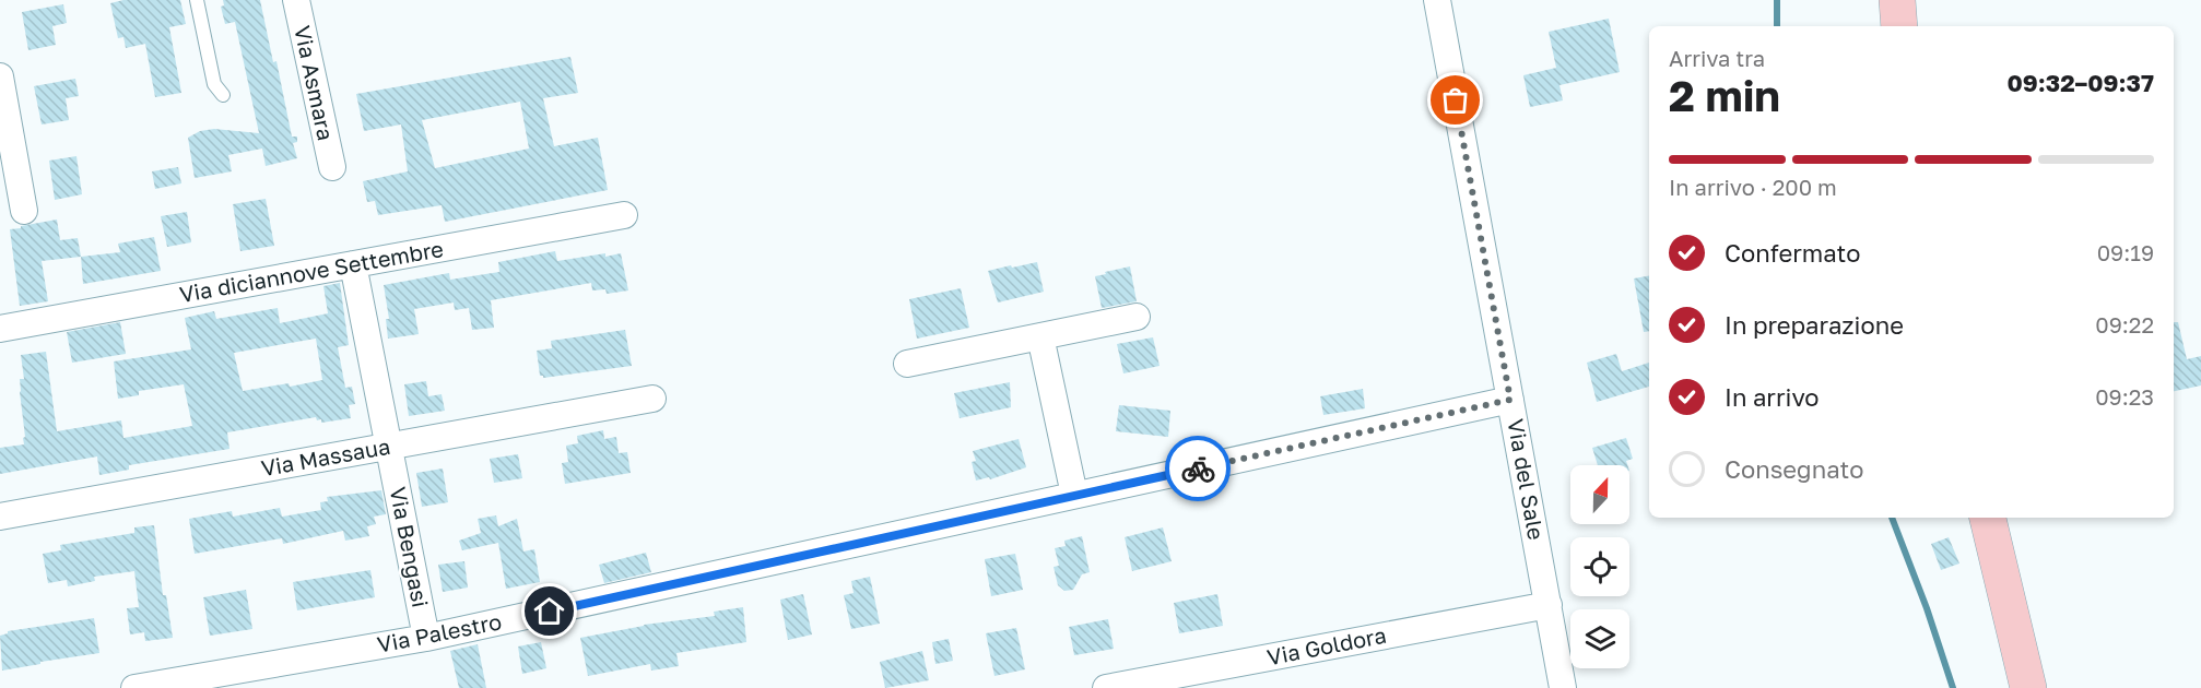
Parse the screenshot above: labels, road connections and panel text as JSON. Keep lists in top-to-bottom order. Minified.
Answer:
{"streets":{"street":["Via Asmara","Via diciannove Settembre","Via Massaua","Via del Sale","Via Bengasi","Via Palestro","Via Goldora"]},"crossings":[["Via diciannove Settembre","Via Bengasi"],["Via Massaua","Via Bengasi"],["Via del Sale","Via Palestro"],["Via del Sale","Via Goldora"],["Via Bengasi","Via Palestro"]],"north":"top","page":{"heading":["2 min","Arriva tra","09:32–09:37"],"bar":"In arrivo · 200 m","list":[["Confermato","09:19"],["In preparazione","09:22"],["In arrivo","09:23"],"Consegnato"]}}
